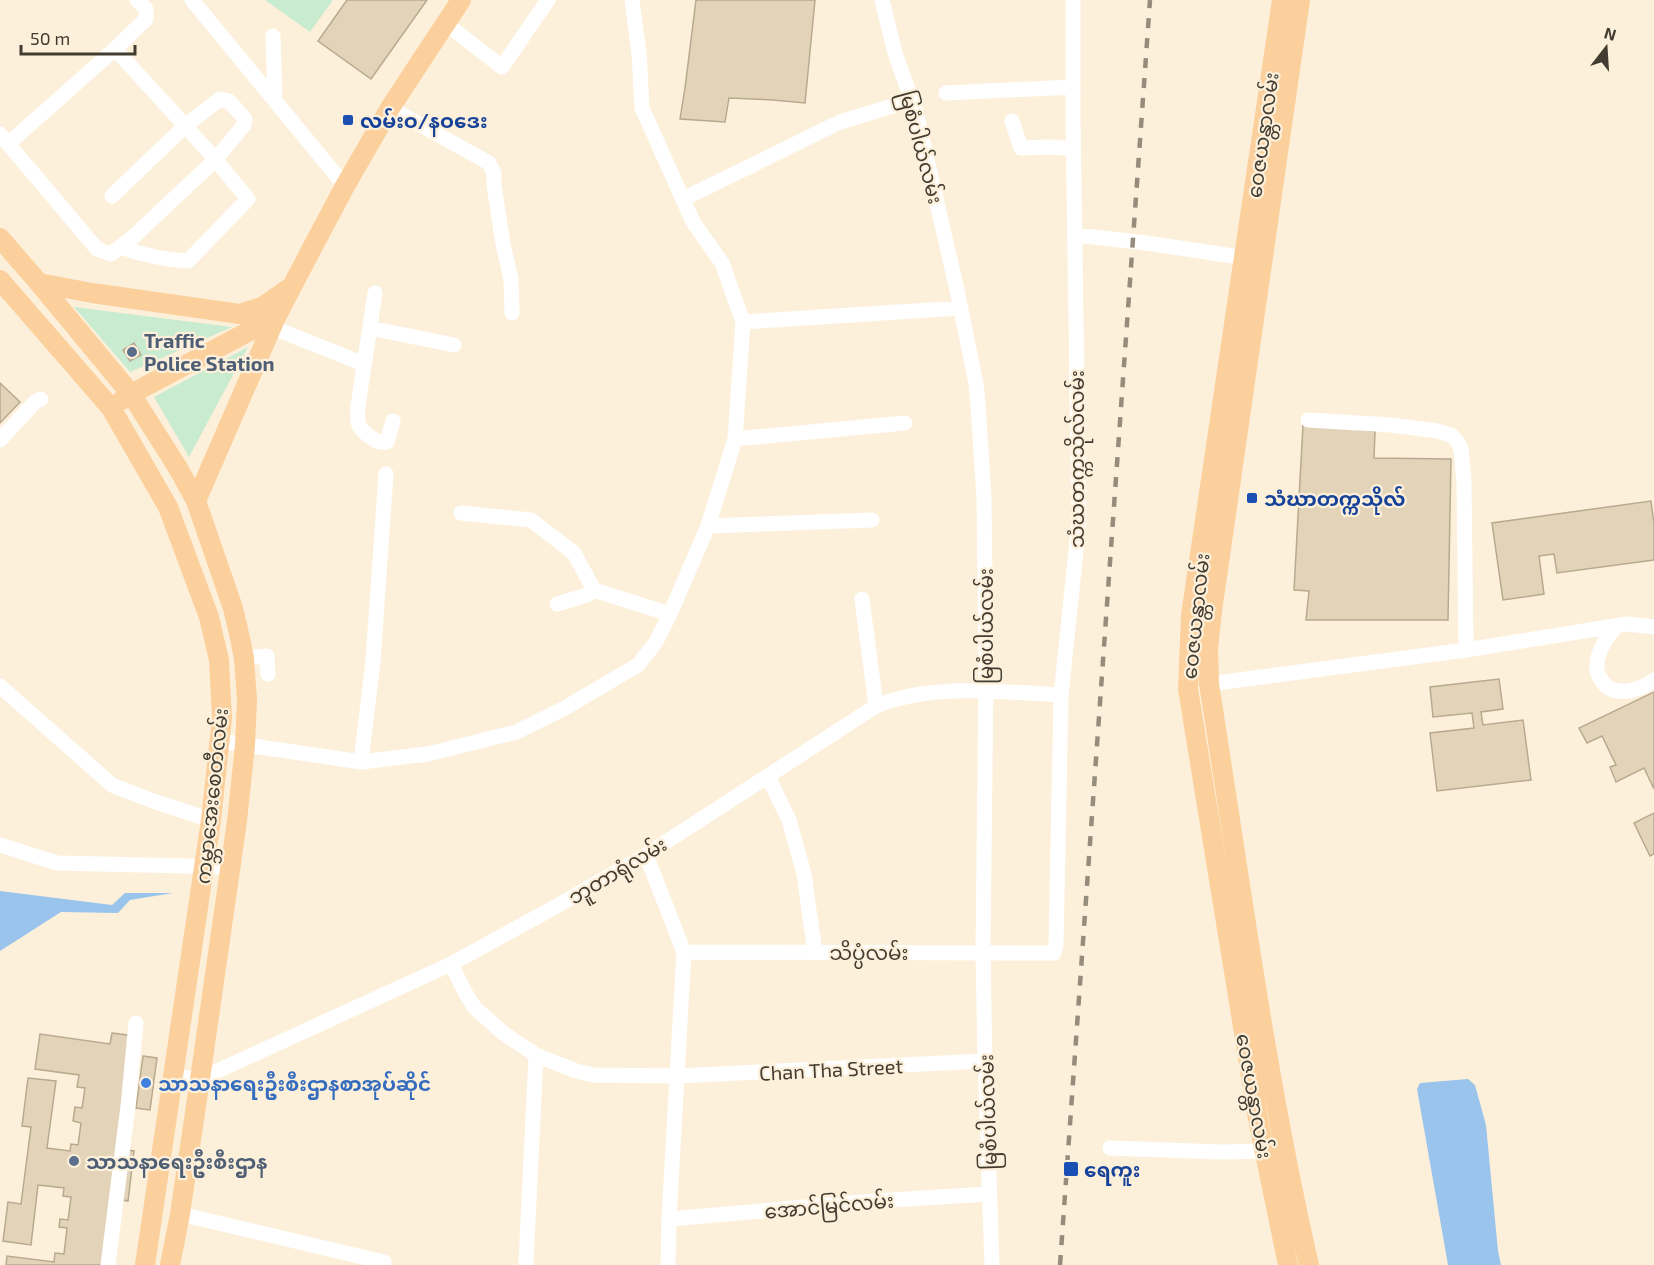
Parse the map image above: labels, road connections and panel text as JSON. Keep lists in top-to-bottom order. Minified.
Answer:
{"streets":{"main road":["ဝေဇယန္တာလမ်း","ကမ္ဘာအေးစေတီလမ်း"],"street":["မြစံပါယ်လမ်း","သံဃတက္ကသိုလ်လမ်း","ဘူတာရုံလမ်း","သိပ္ပံလမ်း","Chan Tha Street","အောင်မြင်လမ်း"]},"crossings":[["မြစံပါယ်လမ်း","ဘူတာရုံလမ်း"],["မြစံပါယ်လမ်း","သိပ္ပံလမ်း"],["မြစံပါယ်လမ်း","Chan Tha Street"],["မြစံပါယ်လမ်း","အောင်မြင်လမ်း"],["သံဃတက္ကသိုလ်လမ်း","ဘူတာရုံလမ်း"],["သံဃတက္ကသိုလ်လမ်း","သိပ္ပံလမ်း"],["ကမ္ဘာအေးစေတီလမ်း","ဘူတာရုံလမ်း"],["ဘူတာရုံလမ်း","Chan Tha Street"]],"places":{"transit":["လမ်းဝ/နဝဒေး","သံဃာတက္ကသိုလ်","ရေကူး"],"other":["Traffic Police Station","သာသနာရေးဦးစီးဌာနစာအုပ်ဆိုင်","သာသနာရေးဦးစီးဌာန"]},"scale_bar":"50 m","north":"top"}
